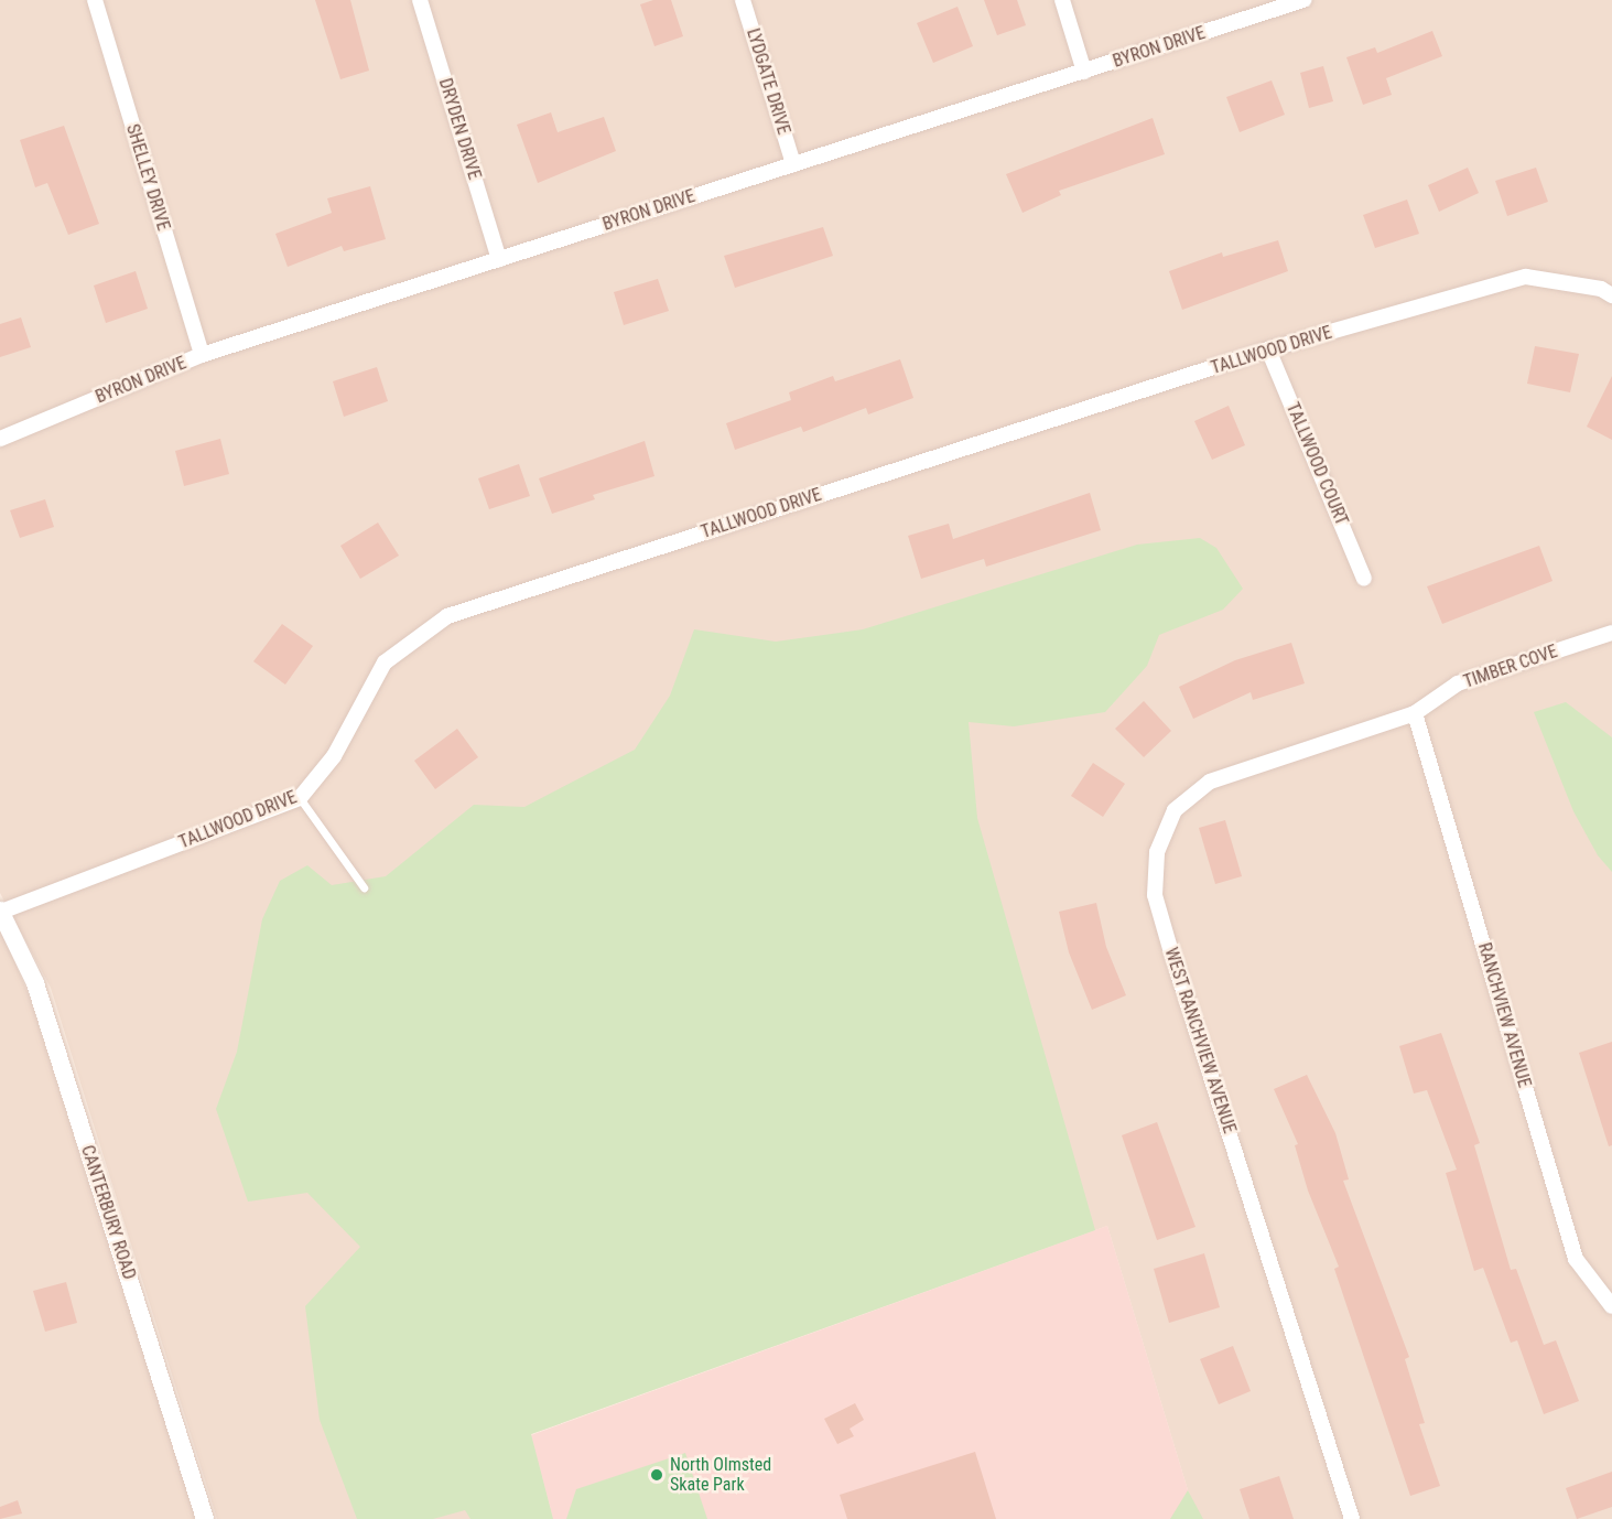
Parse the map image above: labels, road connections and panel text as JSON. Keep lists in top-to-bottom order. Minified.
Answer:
{"streets":{"street":["BYRON DRIVE","LYDGATE DRIVE","DRYDEN DRIVE","SHELLEY DRIVE","TALLWOOD DRIVE","TALLWOOD COURT","TIMBER COVE","RANCHVIEW AVENUE","WEST RANCHVIEW AVENUE","CANTERBURY ROAD"]},"crossings":[["BYRON DRIVE","LYDGATE DRIVE"],["BYRON DRIVE","DRYDEN DRIVE"],["BYRON DRIVE","SHELLEY DRIVE"],["TALLWOOD DRIVE","TALLWOOD COURT"],["TALLWOOD DRIVE","CANTERBURY ROAD"],["TIMBER COVE","RANCHVIEW AVENUE"],["TIMBER COVE","WEST RANCHVIEW AVENUE"],["RANCHVIEW AVENUE","WEST RANCHVIEW AVENUE"]],"places":["North Olmsted Skate Park"]}
